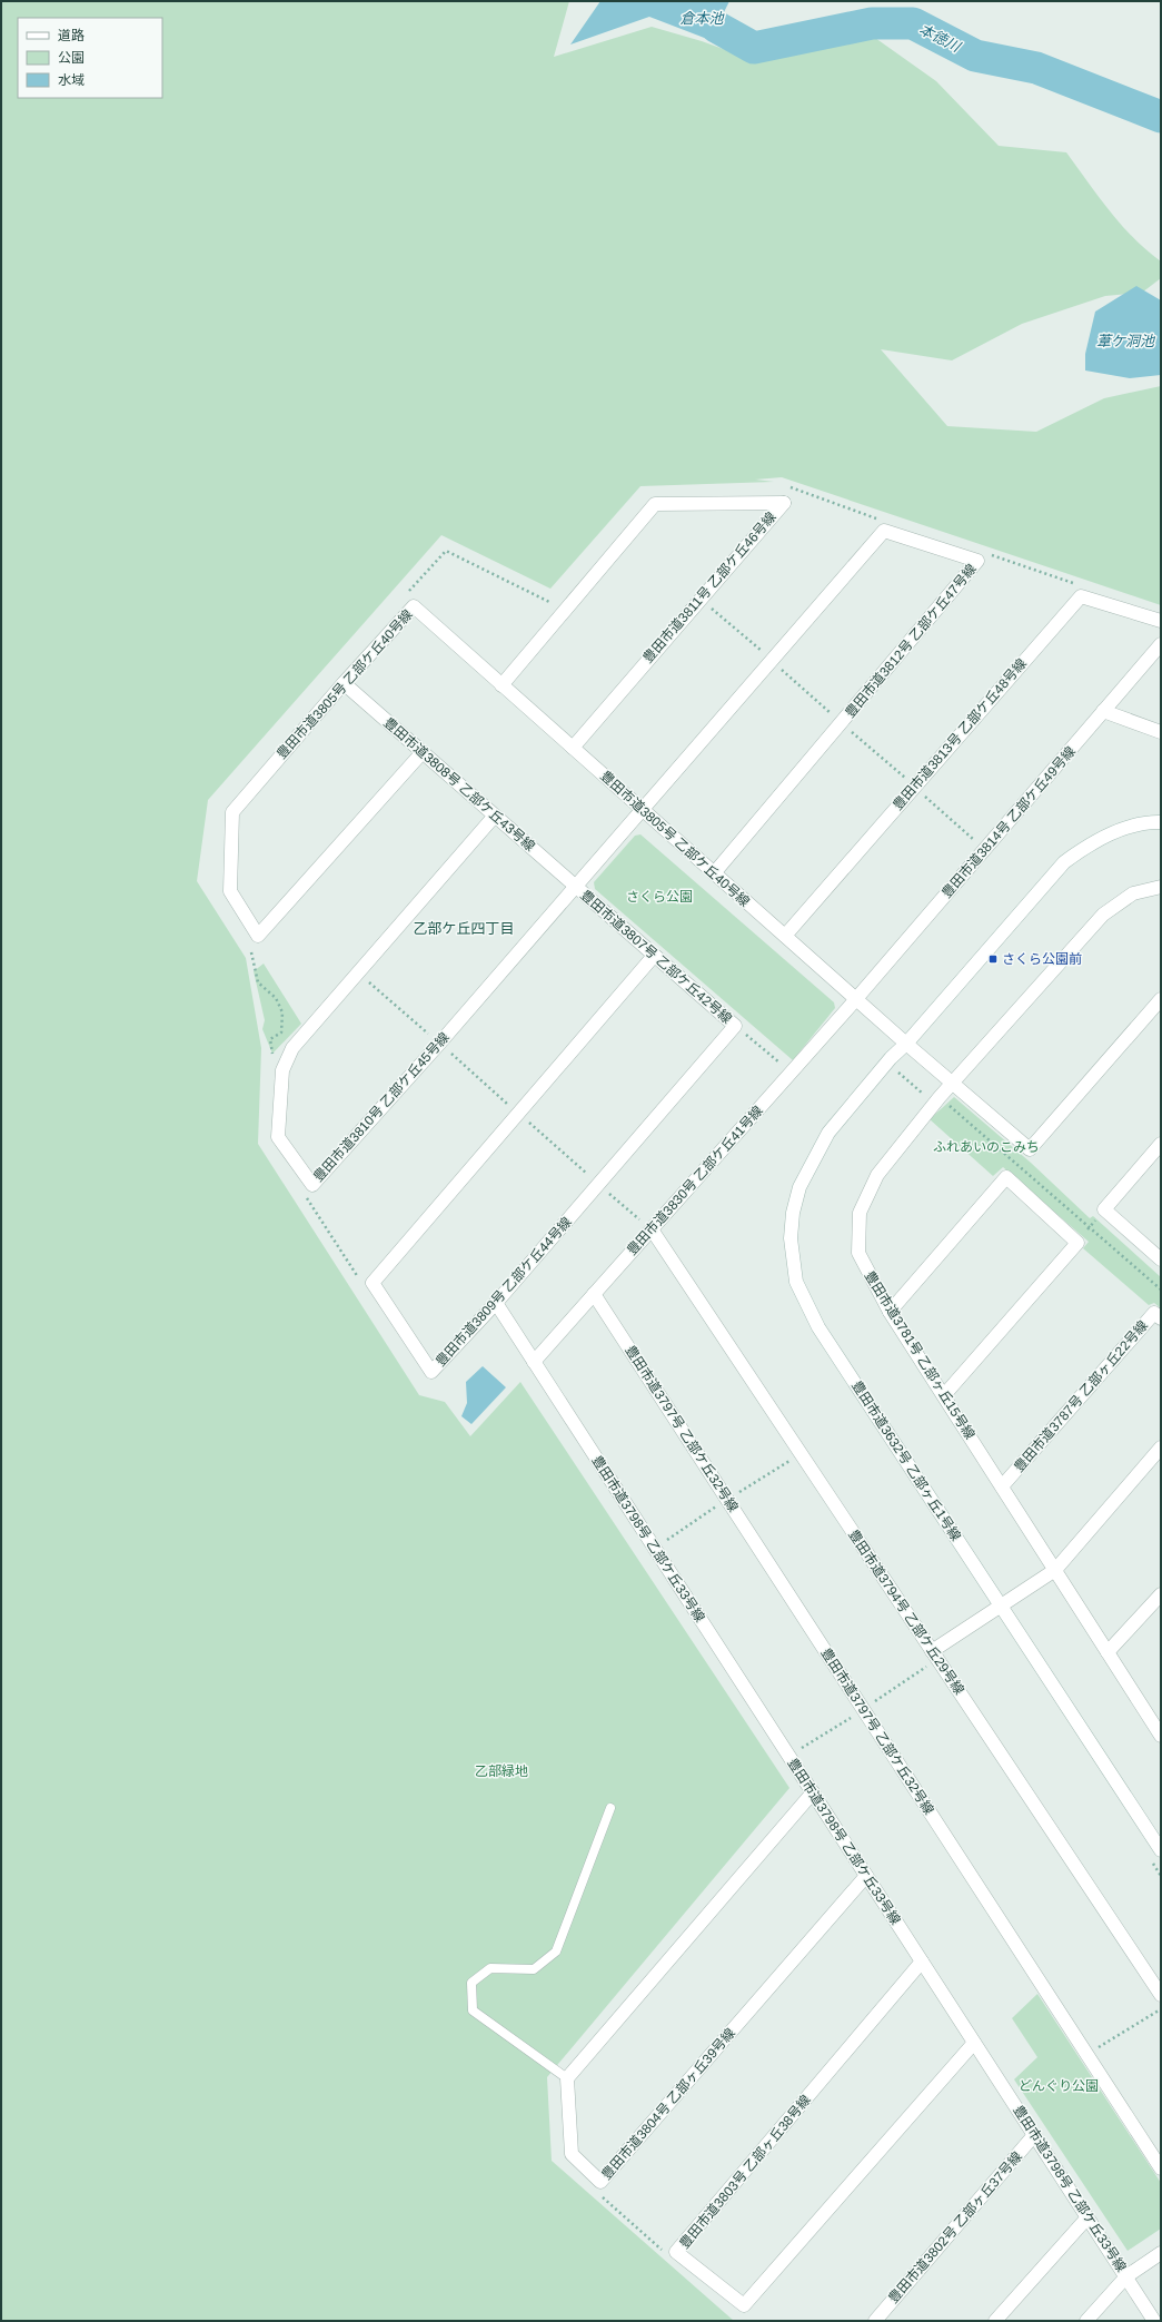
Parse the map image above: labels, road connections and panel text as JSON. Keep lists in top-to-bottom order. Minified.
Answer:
{"streets":{"street":["豊田市道3811号 乙部ケ丘46号線","豊田市道3812号 乙部ケ丘47号線","豊田市道3805号 乙部ケ丘40号線","豊田市道3813号 乙部ケ丘48号線","豊田市道3808号 乙部ケ丘43号線","豊田市道3814号 乙部ケ丘49号線","豊田市道3807号 乙部ケ丘42号線","豊田市道3810号 乙部ケ丘45号線","豊田市道3830号 乙部ケ丘41号線","豊田市道3809号 乙部ケ丘44号線","豊田市道3781号 乙部ヶ丘15号線","豊田市道3787号 乙部ヶ丘22号線","豊田市道3797号 乙部ケ丘32号線","豊田市道3632号 乙部ヶ丘1号線","豊田市道3798号 乙部ケ丘33号線","豊田市道3794号 乙部ケ丘29号線","豊田市道3804号 乙部ヶ丘39号線","豊田市道3803号 乙部ヶ丘38号線","豊田市道3802号 乙部ヶ丘37号線"]},"crossings":[["豊田市道3811号 乙部ケ丘46号線","豊田市道3805号 乙部ケ丘40号線"],["豊田市道3812号 乙部ケ丘47号線","豊田市道3805号 乙部ケ丘40号線"],["豊田市道3812号 乙部ケ丘47号線","豊田市道3810号 乙部ケ丘45号線"],["豊田市道3805号 乙部ケ丘40号線","豊田市道3813号 乙部ケ丘48号線"],["豊田市道3805号 乙部ケ丘40号線","豊田市道3808号 乙部ケ丘43号線"],["豊田市道3805号 乙部ケ丘40号線","豊田市道3814号 乙部ケ丘49号線"],["豊田市道3805号 乙部ケ丘40号線","豊田市道3810号 乙部ケ丘45号線"],["豊田市道3805号 乙部ケ丘40号線","豊田市道3830号 乙部ケ丘41号線"],["豊田市道3805号 乙部ケ丘40号線","豊田市道3781号 乙部ヶ丘15号線"],["豊田市道3805号 乙部ケ丘40号線","豊田市道3632号 乙部ヶ丘1号線"],["豊田市道3808号 乙部ケ丘43号線","豊田市道3807号 乙部ケ丘42号線"],["豊田市道3808号 乙部ケ丘43号線","豊田市道3810号 乙部ケ丘45号線"],["豊田市道3814号 乙部ケ丘49号線","豊田市道3830号 乙部ケ丘41号線"],["豊田市道3807号 乙部ケ丘42号線","豊田市道3810号 乙部ケ丘45号線"],["豊田市道3807号 乙部ケ丘42号線","豊田市道3809号 乙部ケ丘44号線"],["豊田市道3830号 乙部ケ丘41号線","豊田市道3797号 乙部ケ丘32号線"],["豊田市道3830号 乙部ケ丘41号線","豊田市道3798号 乙部ケ丘33号線"],["豊田市道3830号 乙部ケ丘41号線","豊田市道3794号 乙部ケ丘29号線"],["豊田市道3809号 乙部ケ丘44号線","豊田市道3798号 乙部ケ丘33号線"],["豊田市道3781号 乙部ヶ丘15号線","豊田市道3787号 乙部ヶ丘22号線"],["豊田市道3798号 乙部ケ丘33号線","豊田市道3804号 乙部ヶ丘39号線"],["豊田市道3798号 乙部ケ丘33号線","豊田市道3803号 乙部ヶ丘38号線"],["豊田市道3798号 乙部ケ丘33号線","豊田市道3802号 乙部ヶ丘37号線"]],"districts":["乙部ケ丘四丁目"],"water":["倉本池","本徳川","葦ケ洞池"],"parks":["さくら公園","ふれあいのこみち","乙部緑地","どんぐり公園"],"places":{"transit":["さくら公園前"]},"legend":["道路","公園","水域"]}
